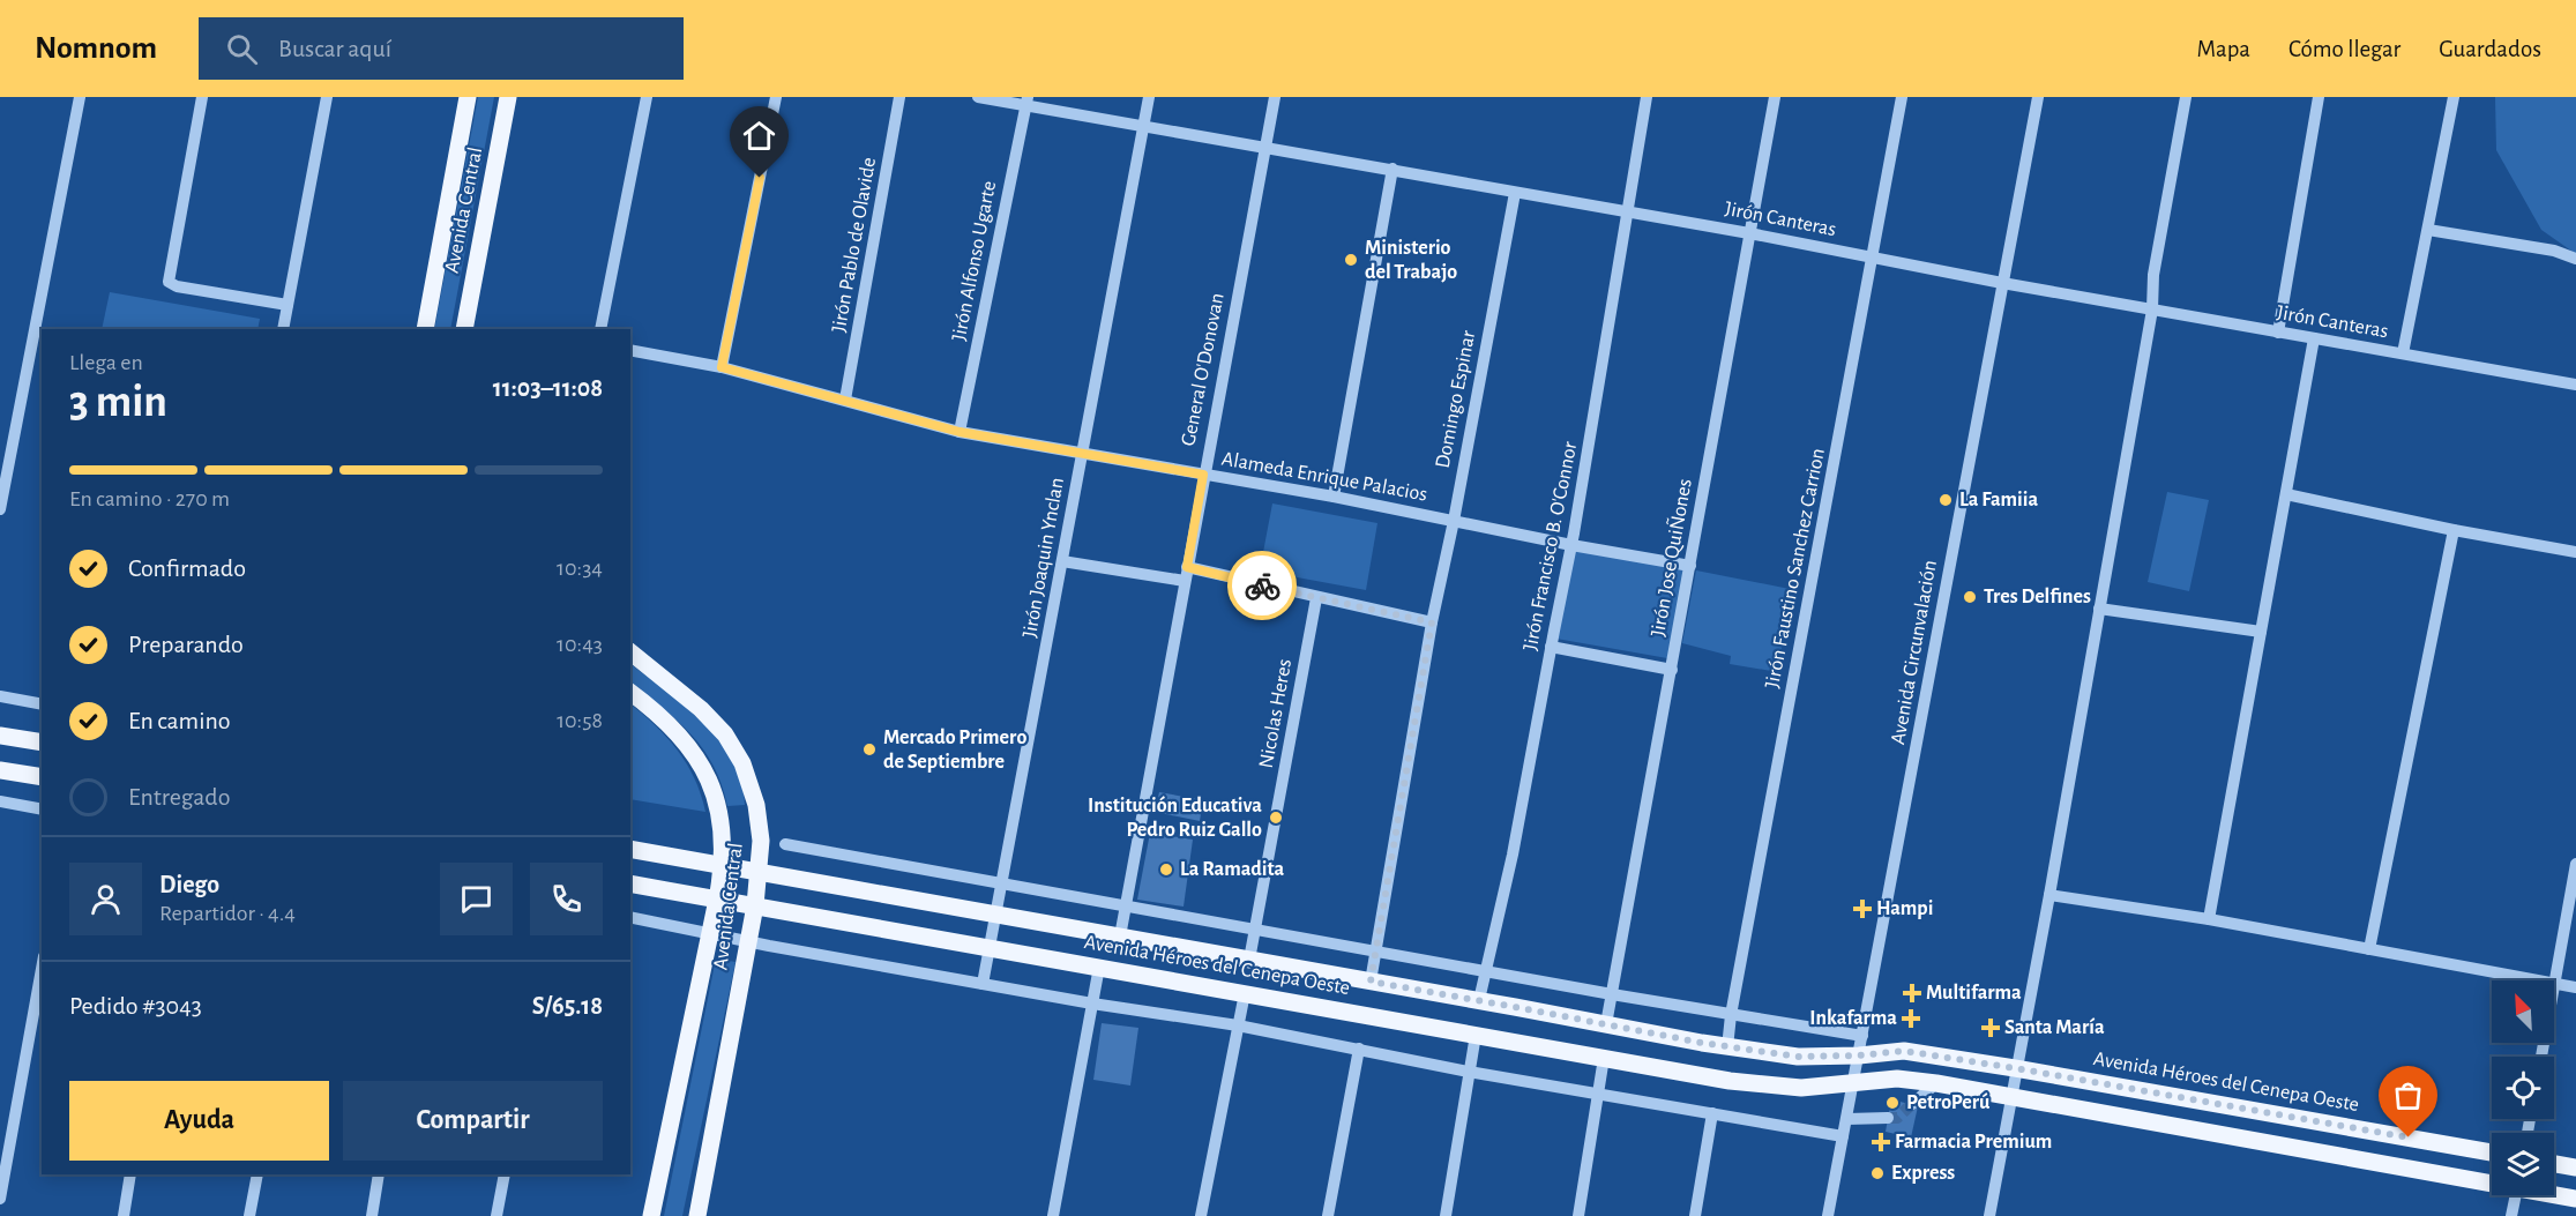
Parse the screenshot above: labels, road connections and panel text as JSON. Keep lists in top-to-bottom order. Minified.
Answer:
{"streets":{"main road":["Avenida Central","Avenida Héroes del Cenepa Oeste"],"street":["Jirón Canteras","Jirón Pablo de Olavide","Jirón Alfonso Ugarte","General O'Donovan","Domingo Espinar","Alameda Enrique Palacios","Jirón Francisco B. O'Connor","Jirón Joaquin Ynclan","Jirón Jose QuiÑones","Jirón Faustino Sanchez Carrion","Avenida Circunvalación","Nicolas Heres"]},"crossings":[["Avenida Central","Avenida Héroes del Cenepa Oeste"],["Jirón Canteras","Jirón Alfonso Ugarte"],["Jirón Canteras","General O'Donovan"],["Jirón Canteras","Domingo Espinar"],["Jirón Canteras","Jirón Francisco B. O'Connor"],["Jirón Canteras","Jirón Joaquin Ynclan"],["Jirón Canteras","Jirón Jose QuiÑones"],["Jirón Canteras","Jirón Faustino Sanchez Carrion"],["Jirón Canteras","Avenida Circunvalación"],["Jirón Pablo de Olavide","Alameda Enrique Palacios"],["Jirón Alfonso Ugarte","Alameda Enrique Palacios"],["General O'Donovan","Alameda Enrique Palacios"],["General O'Donovan","Avenida Héroes del Cenepa Oeste"],["Domingo Espinar","Alameda Enrique Palacios"],["Domingo Espinar","Avenida Héroes del Cenepa Oeste"],["Alameda Enrique Palacios","Jirón Francisco B. O'Connor"],["Alameda Enrique Palacios","Jirón Joaquin Ynclan"],["Alameda Enrique Palacios","Jirón Jose QuiÑones"],["Jirón Francisco B. O'Connor","Avenida Héroes del Cenepa Oeste"],["Jirón Joaquin Ynclan","Avenida Héroes del Cenepa Oeste"],["Jirón Jose QuiÑones","Avenida Héroes del Cenepa Oeste"],["Jirón Faustino Sanchez Carrion","Avenida Héroes del Cenepa Oeste"],["Avenida Circunvalación","Avenida Héroes del Cenepa Oeste"],["Nicolas Heres","Avenida Héroes del Cenepa Oeste"]],"places":{"other":["Ministerio del Trabajo","La Famiia","Tres Delfines","Mercado Primero de Septiembre","Institución Educativa Pedro Ruiz Gallo","La Ramadita","PetroPerú","Express"],"health":["Hampi","Multifarma","Inkafarma","Santa María","Farmacia Premium"]},"north":"top left","page":{"header":"Nomnom","search":"Buscar aquí","nav":["Mapa","Cómo llegar","Guardados"],"heading":["3 min","Llega en","11:03–11:08"],"panel":["Diego","Repartidor · 4.4","Pedido #3043","S/65.18"],"bar":"En camino · 270 m","list":[["Confirmado","10:34"],["Preparando","10:43"],["En camino","10:58"],"Entregado"],"buttons":["Ayuda","Compartir"]}}
